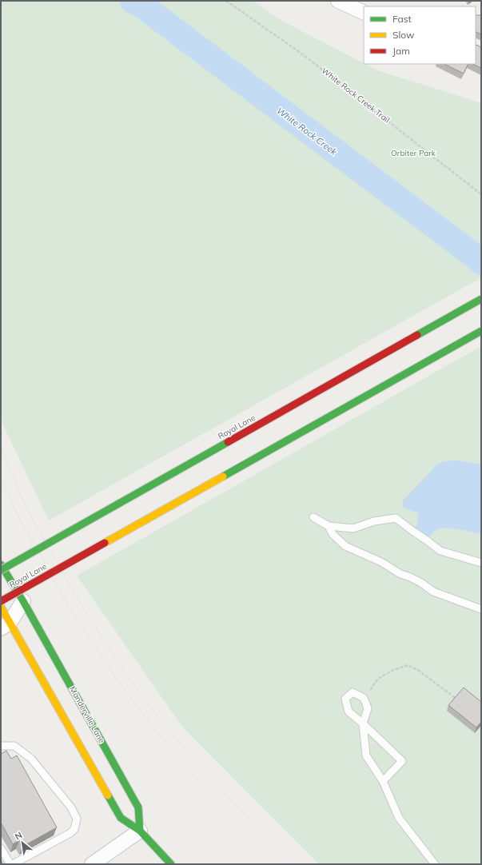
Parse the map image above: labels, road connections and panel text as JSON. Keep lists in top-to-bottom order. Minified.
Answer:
{"streets":{"main road":["Royal Lane","Manderville Lane"],"path":["White Rock Creek Trail"]},"water":["White Rock Creek"],"parks":["Orbiter Park"],"legend":["Fast","Slow","Jam"],"north":"top left"}
